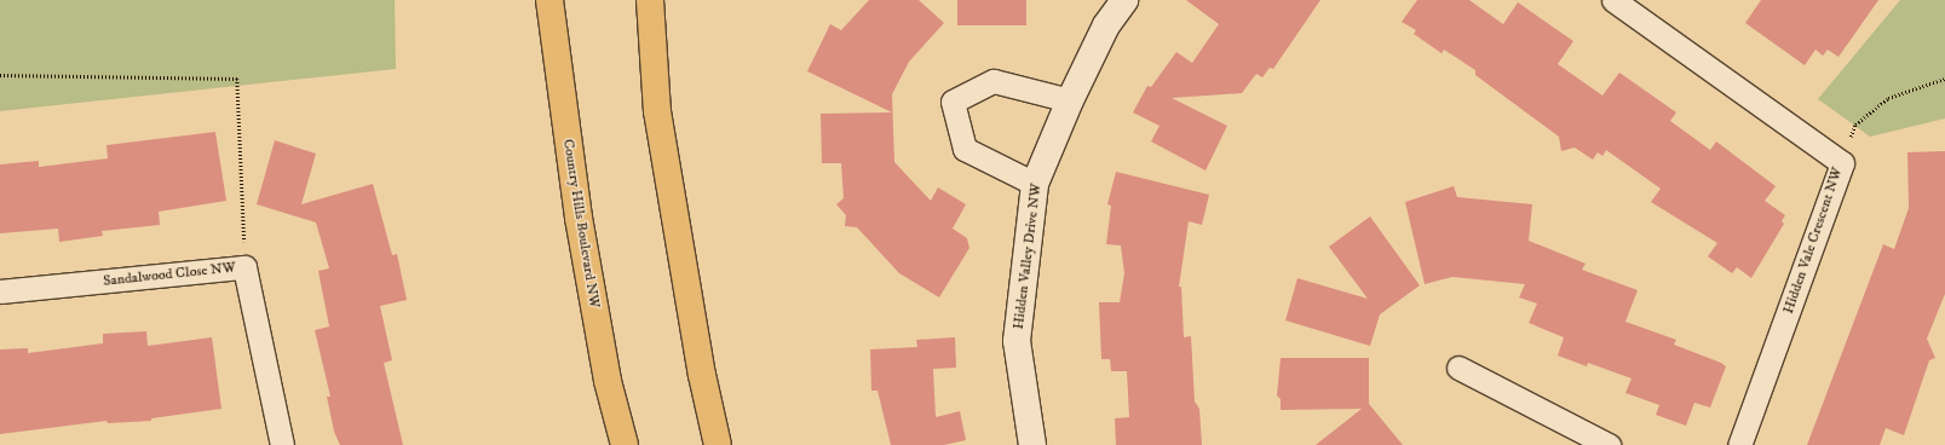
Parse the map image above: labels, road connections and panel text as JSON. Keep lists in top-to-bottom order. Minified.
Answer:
{"streets":{"main road":["Country Hills Boulevard NW"],"street":["Hidden Vale Crescent NW","Hidden Valley Drive NW","Sandalwood Close NW"]}}
